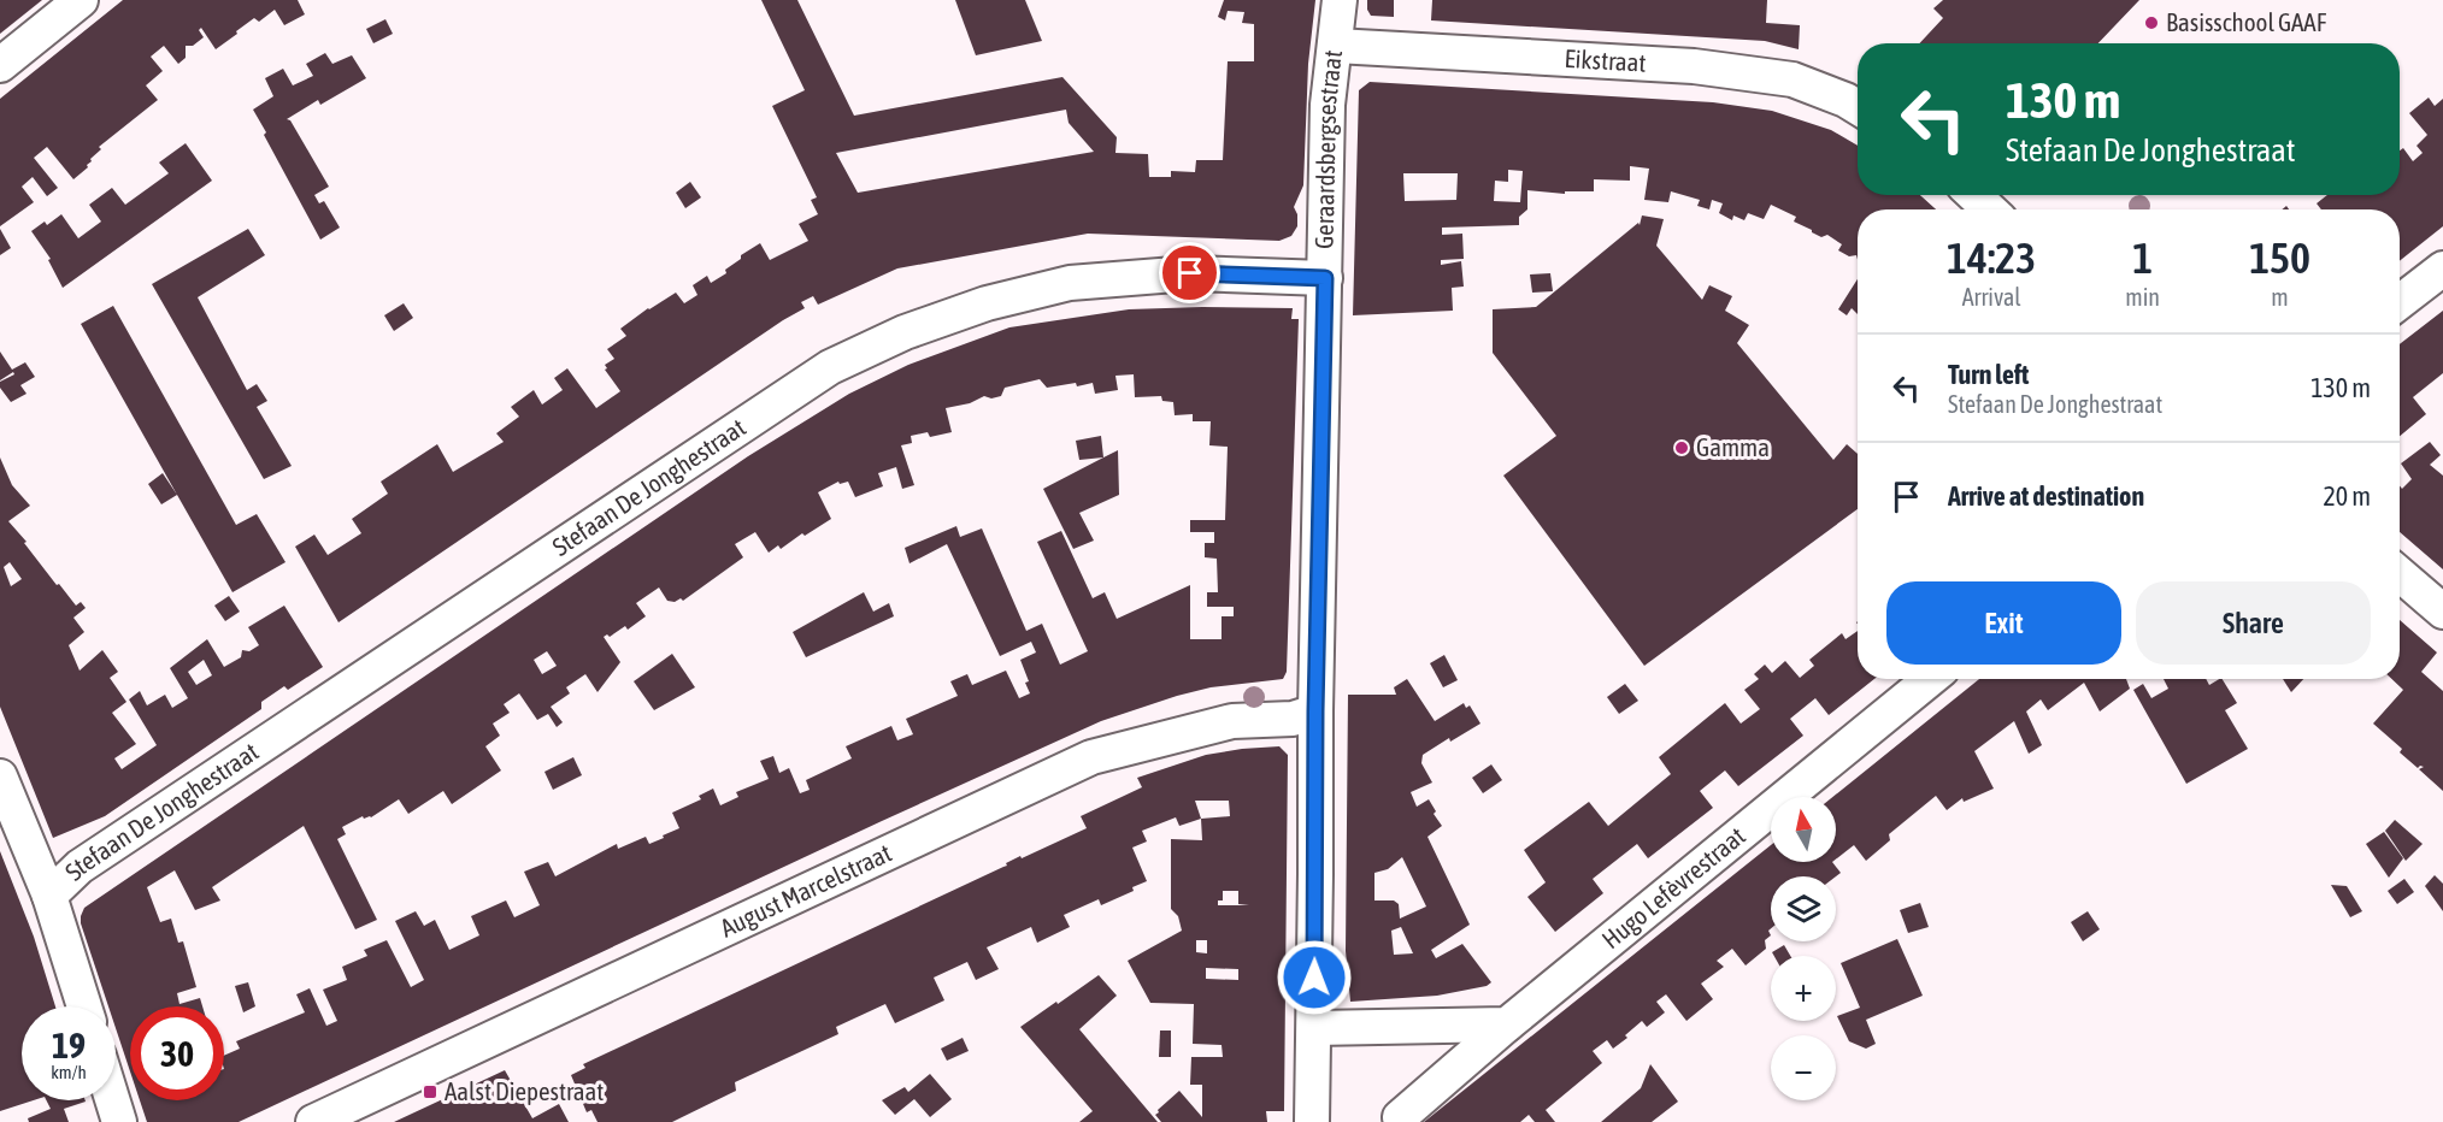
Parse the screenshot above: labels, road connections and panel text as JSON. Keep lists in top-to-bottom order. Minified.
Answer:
{"streets":{"street":["Eikstraat","Geraardsbergsestraat","Stefaan De Jonghestraat","Hugo Lefèvrestraat","August Marcelstraat"]},"crossings":[["Eikstraat","Geraardsbergsestraat"],["Geraardsbergsestraat","Stefaan De Jonghestraat"],["Geraardsbergsestraat","August Marcelstraat"]],"places":{"other":["Basisschool GAAF","Gamma"],"transit":["Aalst Diepestraat"]},"north":"top","page":{"turn":["130 m","Stefaan De Jonghestraat"],"eta":["14:23","Arrival","1","min","150","m"],"list":[{"name":"Turn left","note":"Stefaan De Jonghestraat","value":"130 m"},{"name":"Arrive at destination","value":"20 m"}],"buttons":["Exit","Share"],"map_buttons":["+","−"],"speed":"19 km/h","limit":"30"}}
